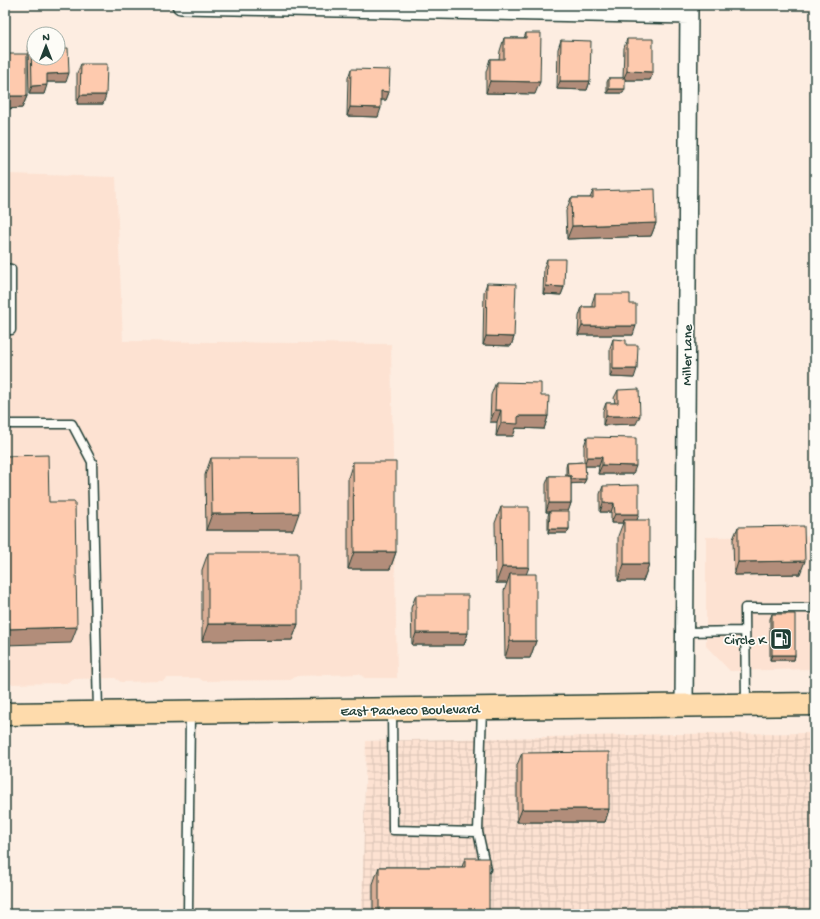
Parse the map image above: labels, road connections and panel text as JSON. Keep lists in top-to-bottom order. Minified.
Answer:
{"streets":{"highway":["East Pacheco Boulevard"],"street":["Miller Lane"]},"crossings":[["Miller Lane","East Pacheco Boulevard"]],"places":{"fuel station":["Circle K"]},"north":"top"}
